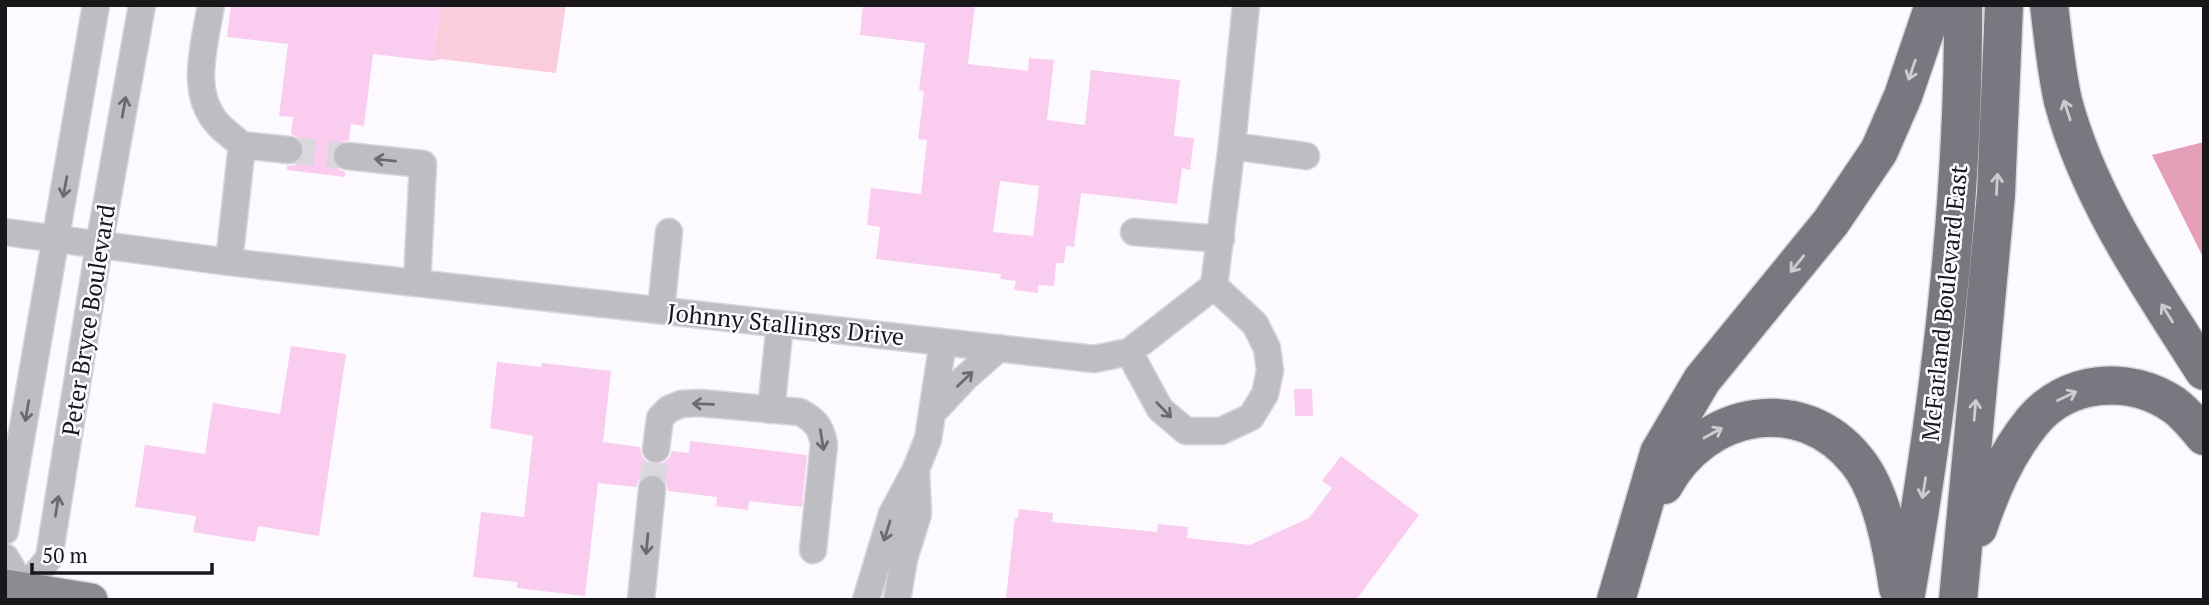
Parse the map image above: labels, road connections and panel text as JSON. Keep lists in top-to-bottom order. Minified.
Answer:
{"streets":{"highway":["McFarland Boulevard East"],"street":["Peter Bryce Boulevard","Johnny Stallings Drive"]},"crossings":[["Peter Bryce Boulevard","Johnny Stallings Drive"]],"scale_bar":"50 m"}
